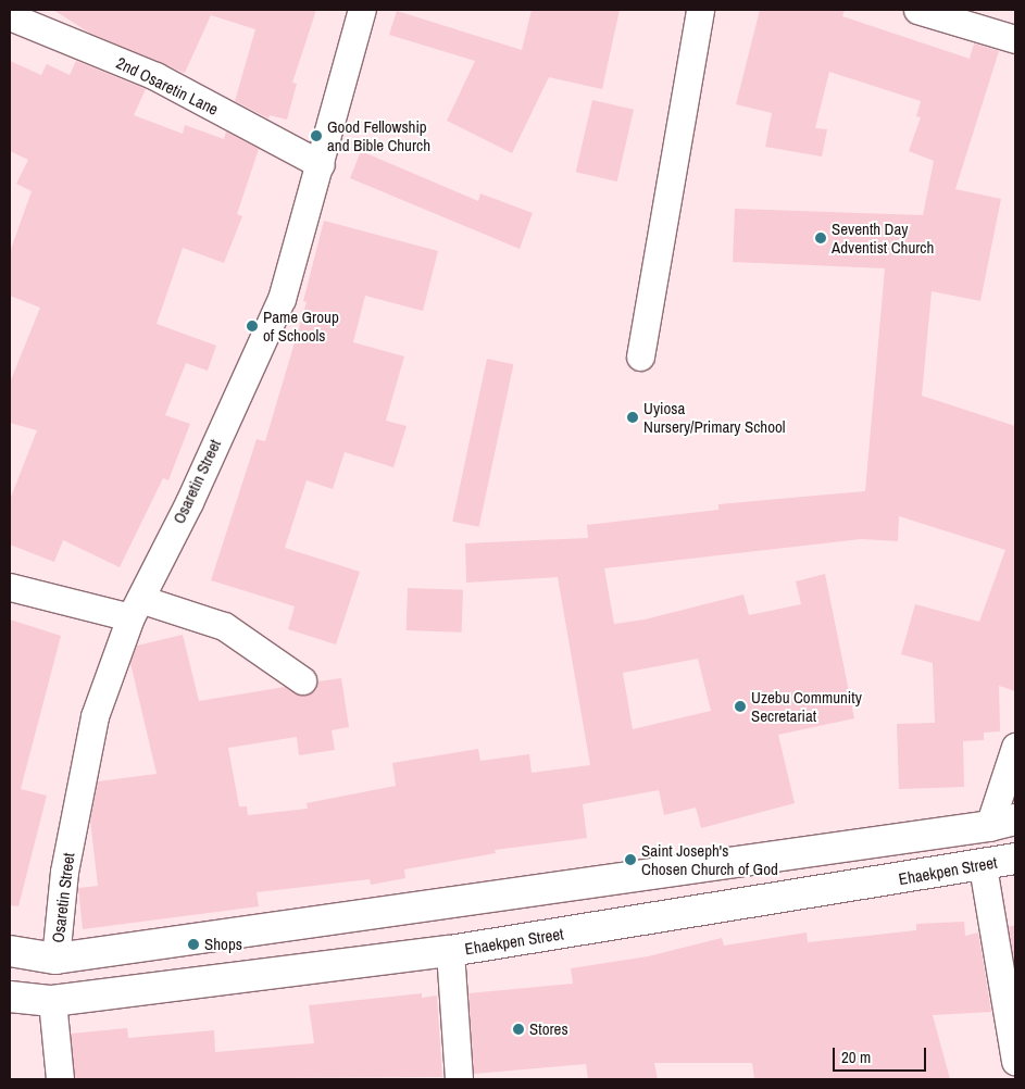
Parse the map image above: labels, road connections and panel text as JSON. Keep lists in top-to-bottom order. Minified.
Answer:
{"streets":{"street":["2nd Osaretin Lane","Osaretin Street","Ehaekpen Street"]},"crossings":[["2nd Osaretin Lane","Osaretin Street"]],"places":["Good Fellowship and Bible Church","Seventh Day Adventist Church","Pame Group of Schools","Uyiosa Nursery/Primary School","Uzebu Community Secretariat","Saint Joseph's Chosen Church of God","Shops","Stores"],"scale_bar":"20 m"}
